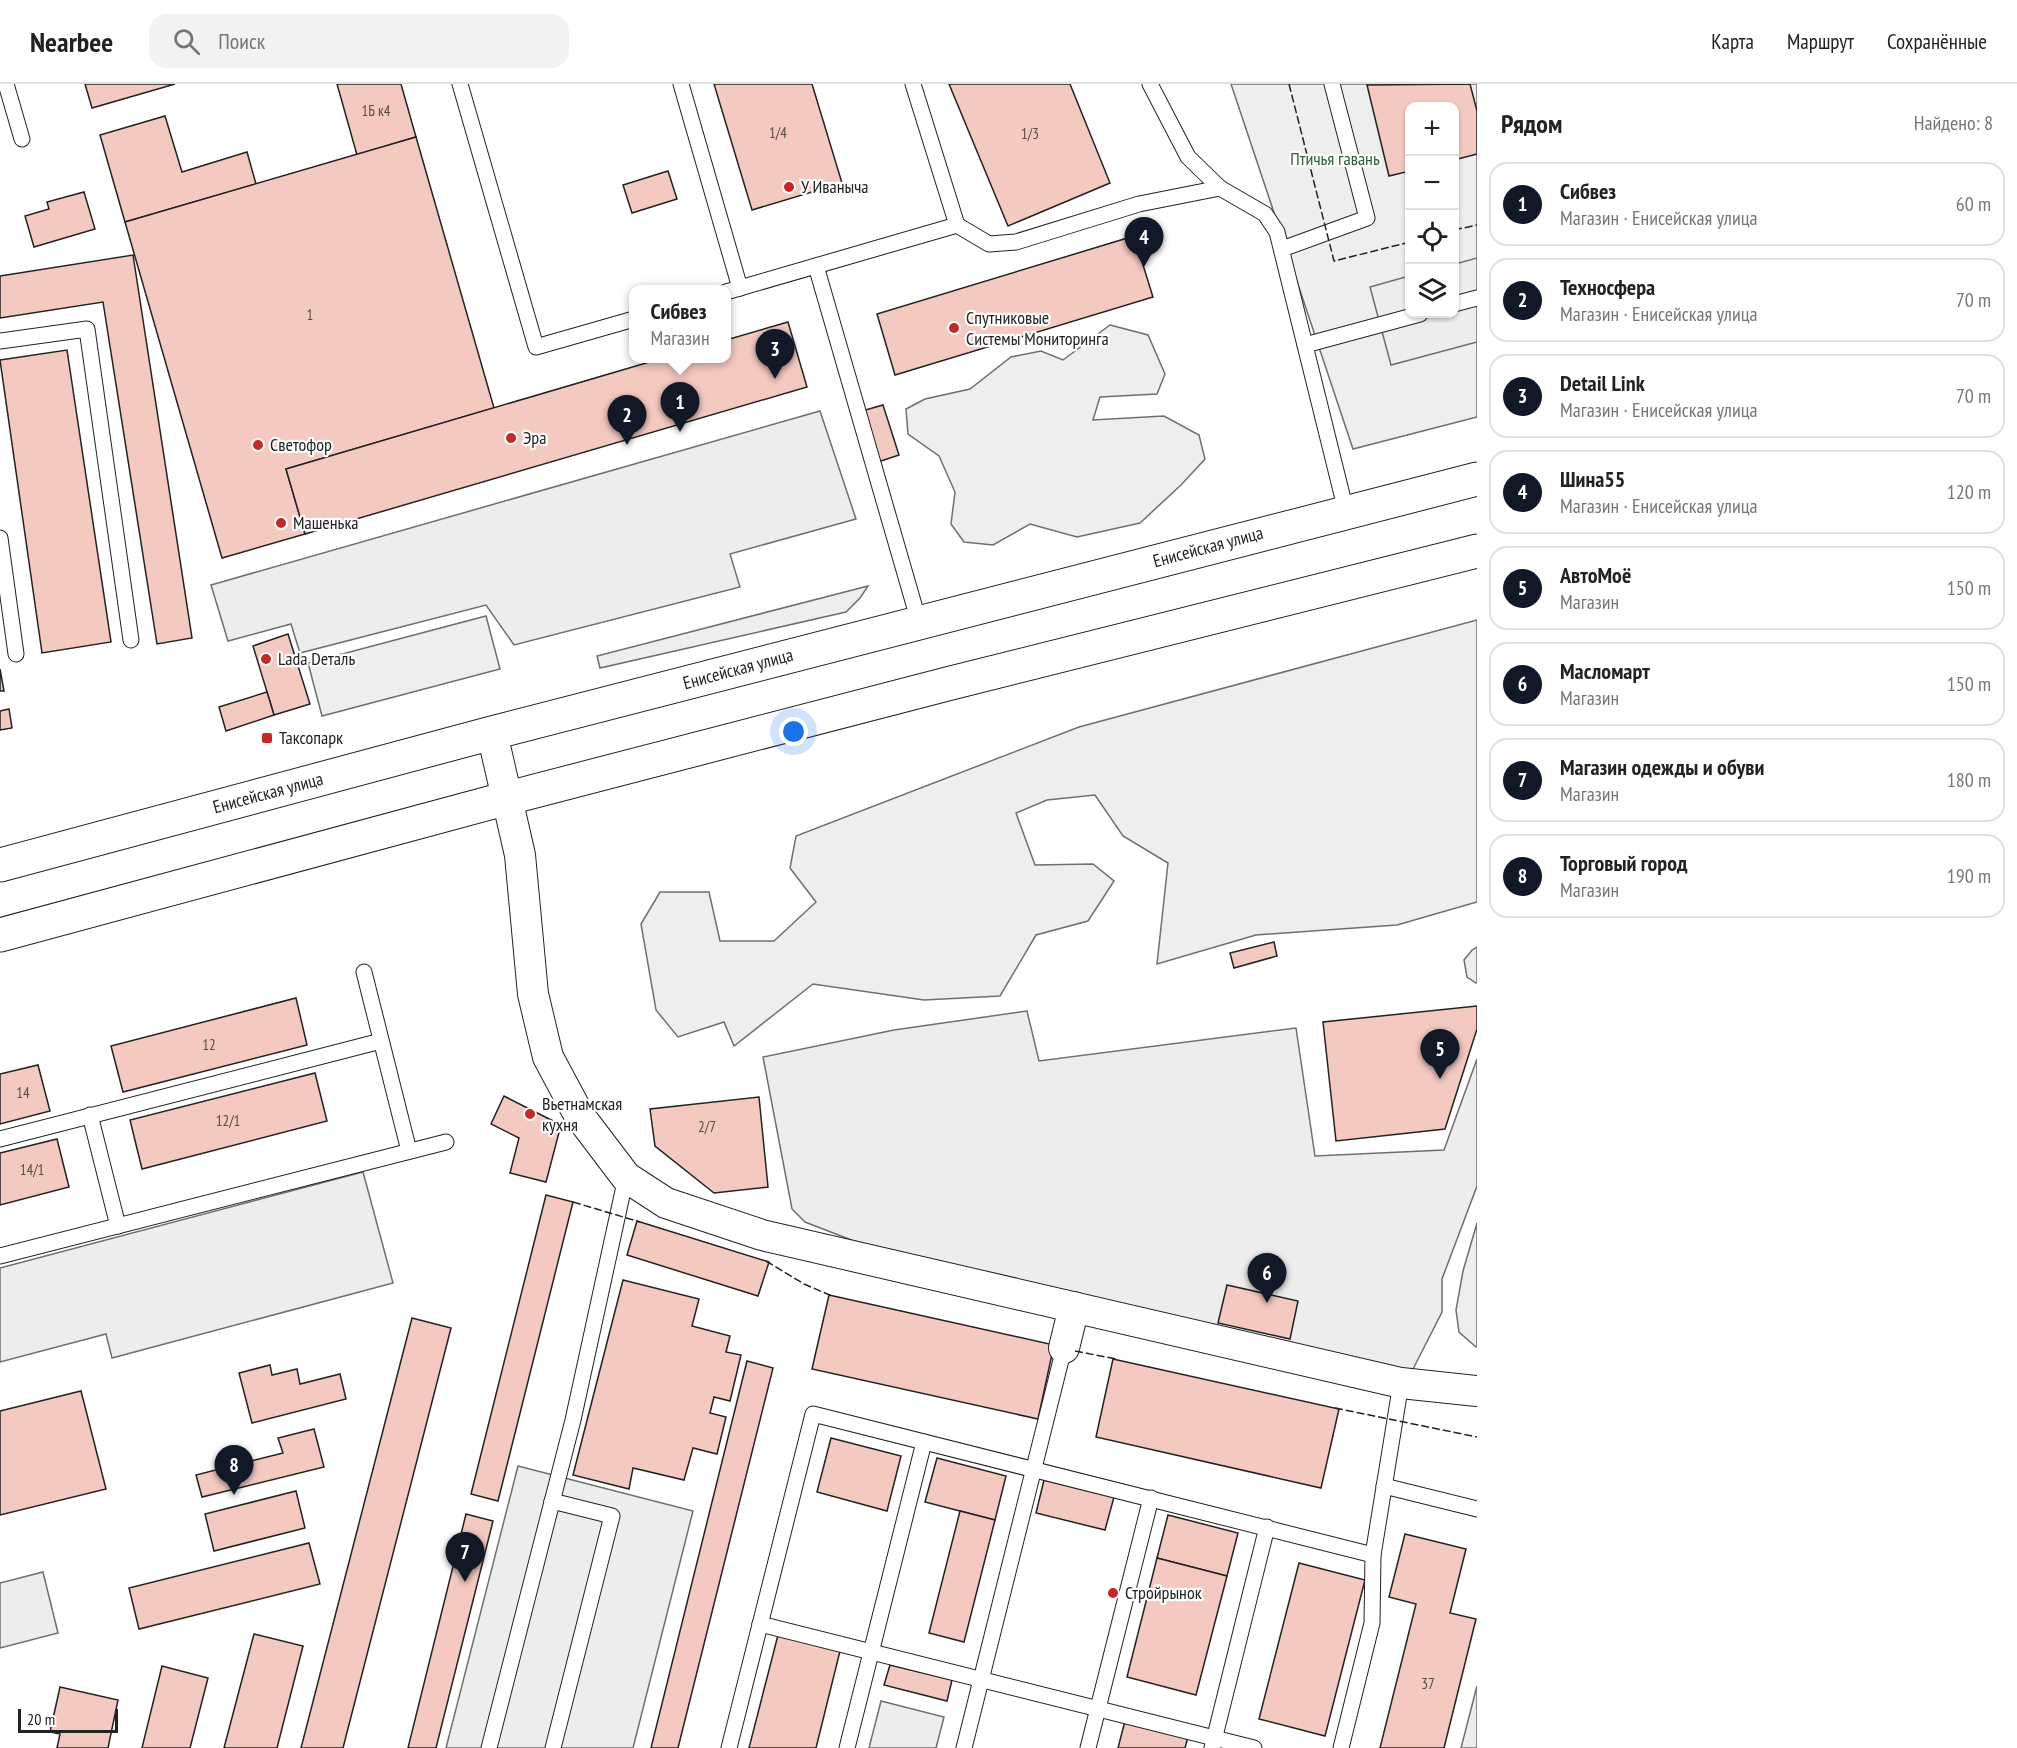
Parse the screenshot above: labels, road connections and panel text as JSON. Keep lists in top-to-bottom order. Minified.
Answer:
{"streets":{"main road":["Енисейская улица"]},"parks":["Птичья гавань"],"places":{"other":["У Иваныча","Спутниковые Системы Мониторинга","Эра","Светофор","Машенька","Lada Dеталь","Вьетнамская кухня","Стройрынок"],"transit":["Таксопарк"]},"house_numbers":["1Б к4","1/4","1/3","1","12","14","12/1","2/7","14/1","37"],"scale_bar":"20 m","page":{"header":"Nearbee","search":"Поиск","nav":["Карта","Маршрут","Сохранённые"],"heading":["Рядом","Найдено: 8"],"map_buttons":["+","−"],"list":[{"mark":"1","name":"Сибвез","note":"Магазин · Енисейская улица","value":"60 m"},{"mark":"2","name":"Техносфера","note":"Магазин · Енисейская улица","value":"70 m"},{"mark":"3","name":"Detail Link","note":"Магазин · Енисейская улица","value":"70 m"},{"mark":"4","name":"Шина55","note":"Магазин · Енисейская улица","value":"120 m"},{"mark":"5","name":"АвтоМоё","note":"Магазин","value":"150 m"},{"mark":"6","name":"Масломарт","note":"Магазин","value":"150 m"},{"mark":"7","name":"Магазин одежды и обуви","note":"Магазин","value":"180 m"},{"mark":"8","name":"Торговый город","note":"Магазин","value":"190 m"}],"pins":["4","3","1","2","5","6","8","7"],"popup":["Сибвез","Магазин"],"scale":"20 m"}}
